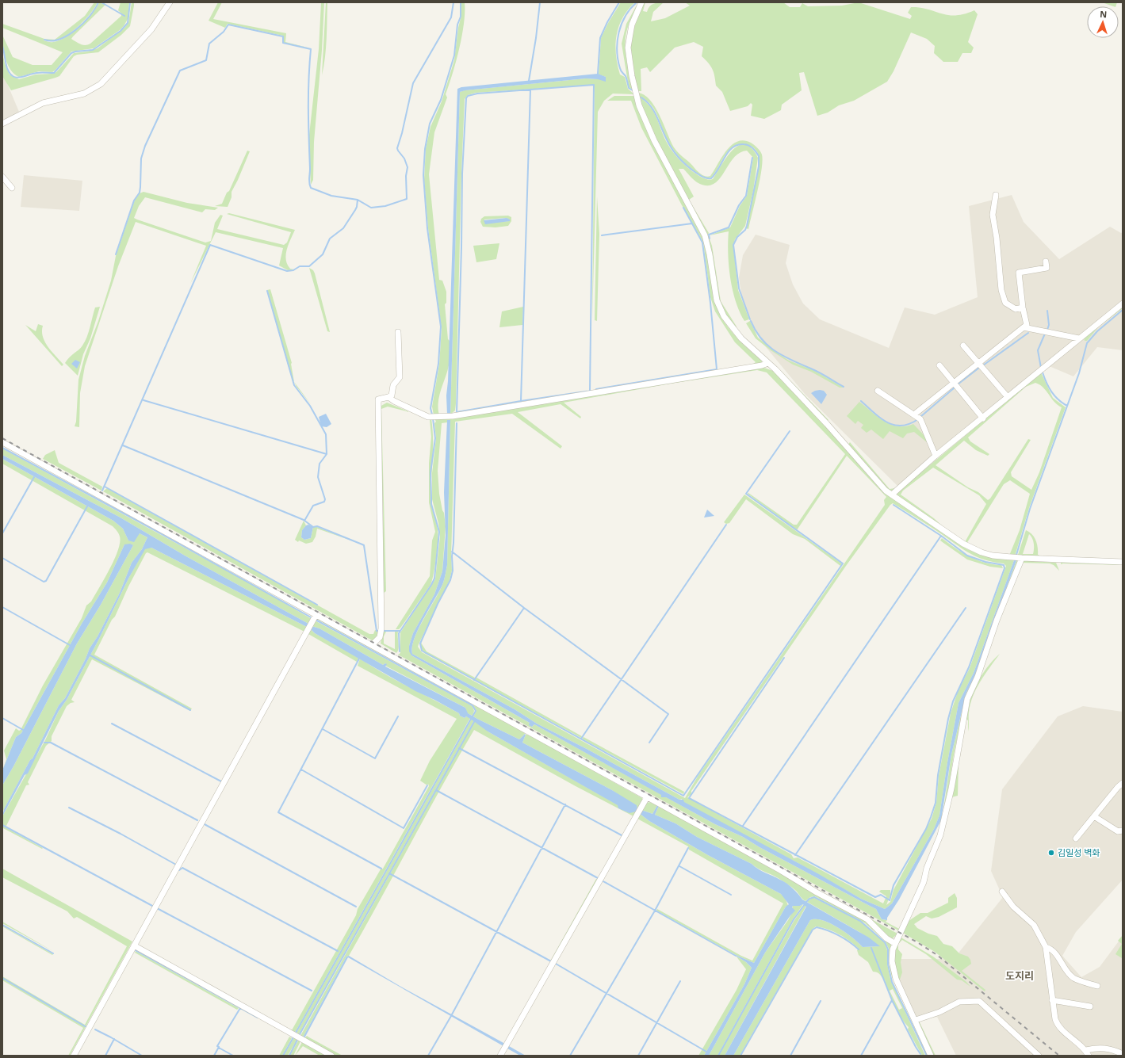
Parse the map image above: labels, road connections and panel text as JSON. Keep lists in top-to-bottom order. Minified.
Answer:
{"districts":["도지리"],"places":["김일성 벽화"],"north":"top"}
